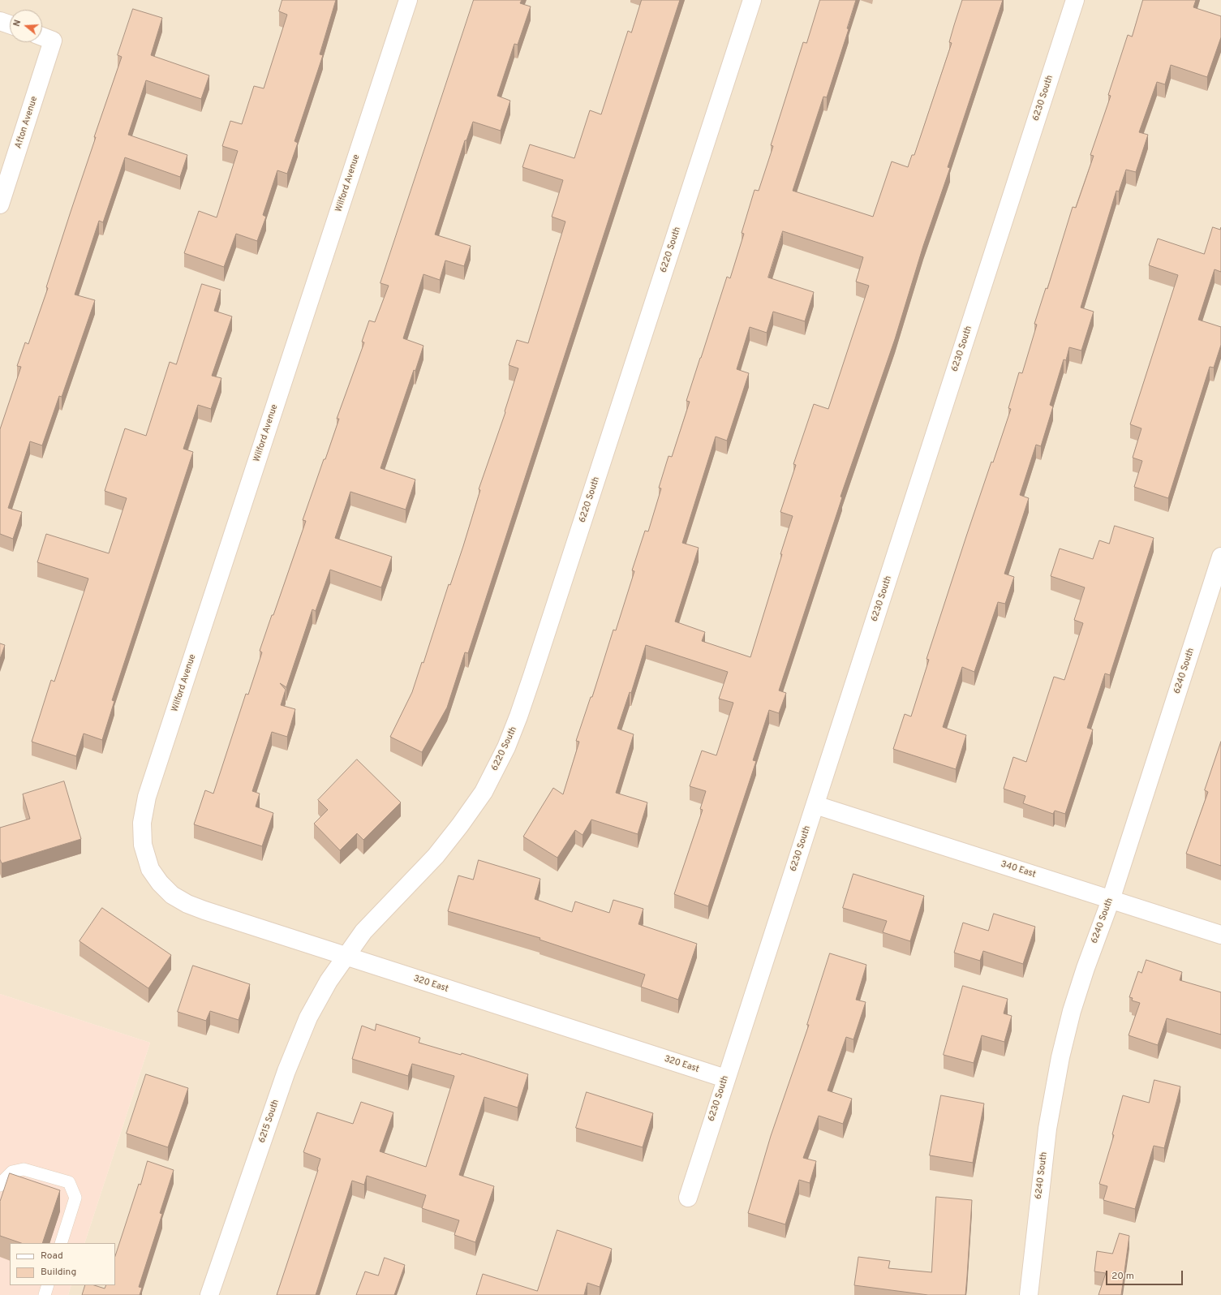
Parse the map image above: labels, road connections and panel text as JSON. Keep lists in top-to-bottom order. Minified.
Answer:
{"streets":{"street":["6230 South","Afton Avenue","Wilford Avenue","6220 South","6240 South","340 East","320 East","6215 South"]},"crossings":[["6230 South","340 East"],["6230 South","320 East"],["Wilford Avenue","320 East"],["6220 South","320 East"],["6220 South","6215 South"],["6240 South","340 East"],["320 East","6215 South"]],"legend":["Road","Building"],"scale_bar":"20 m","north":"left"}
